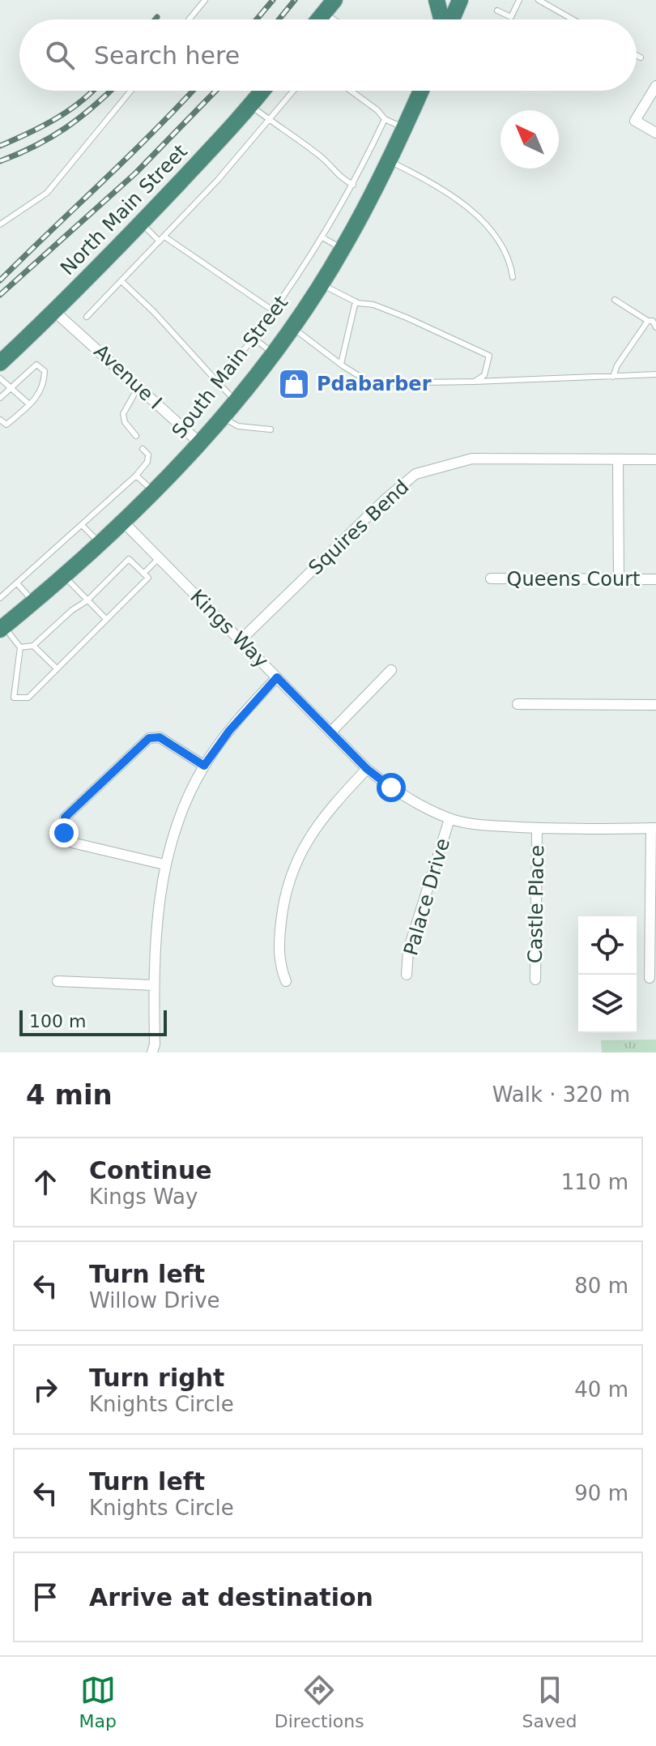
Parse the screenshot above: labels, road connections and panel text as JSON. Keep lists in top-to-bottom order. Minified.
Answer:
{"streets":{"highway":["North Main Street","South Main Street"],"street":["Avenue I","Squires Bend","Queens Court","Kings Way","Palace Drive","Castle Place"]},"crossings":[["North Main Street","Avenue I"],["South Main Street","Avenue I"],["South Main Street","Kings Way"],["Squires Bend","Kings Way"],["Kings Way","Palace Drive"],["Kings Way","Castle Place"]],"places":{"shop":["Pdabarber"]},"scale_bar":"100 m","north":"top left","page":{"search":"Search here","scale":"100 m","heading":["4 min","Walk · 320 m"],"list":[["Continue","Kings Way","110 m"],["Turn left","Willow Drive","80 m"],["Turn right","Knights Circle","40 m"],["Turn left","Knights Circle","90 m"],"Arrive at destination"],"nav":["Map","Directions","Saved"]}}
